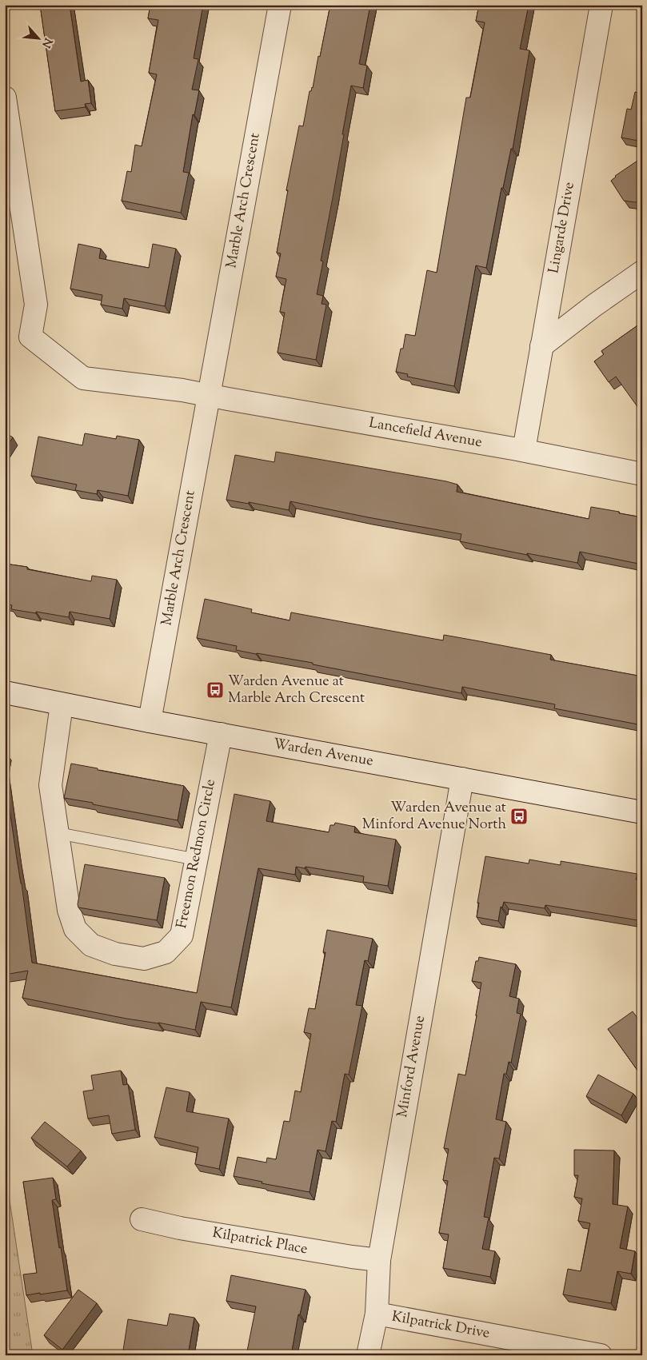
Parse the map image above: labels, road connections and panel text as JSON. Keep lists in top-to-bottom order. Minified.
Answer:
{"streets":{"street":["Marble Arch Crescent","Lingarde Drive","Lancefield Avenue","Warden Avenue","Freemon Redmon Circle","Minford Avenue","Kilpatrick Place","Kilpatrick Drive"]},"crossings":[["Marble Arch Crescent","Lancefield Avenue"],["Marble Arch Crescent","Warden Avenue"],["Lingarde Drive","Lancefield Avenue"],["Warden Avenue","Freemon Redmon Circle"],["Warden Avenue","Minford Avenue"],["Minford Avenue","Kilpatrick Place"],["Minford Avenue","Kilpatrick Drive"]],"places":{"bus stop":["Warden Avenue at Marble Arch Crescent","Warden Avenue at Minford Avenue North"]},"north":"bottom right"}
